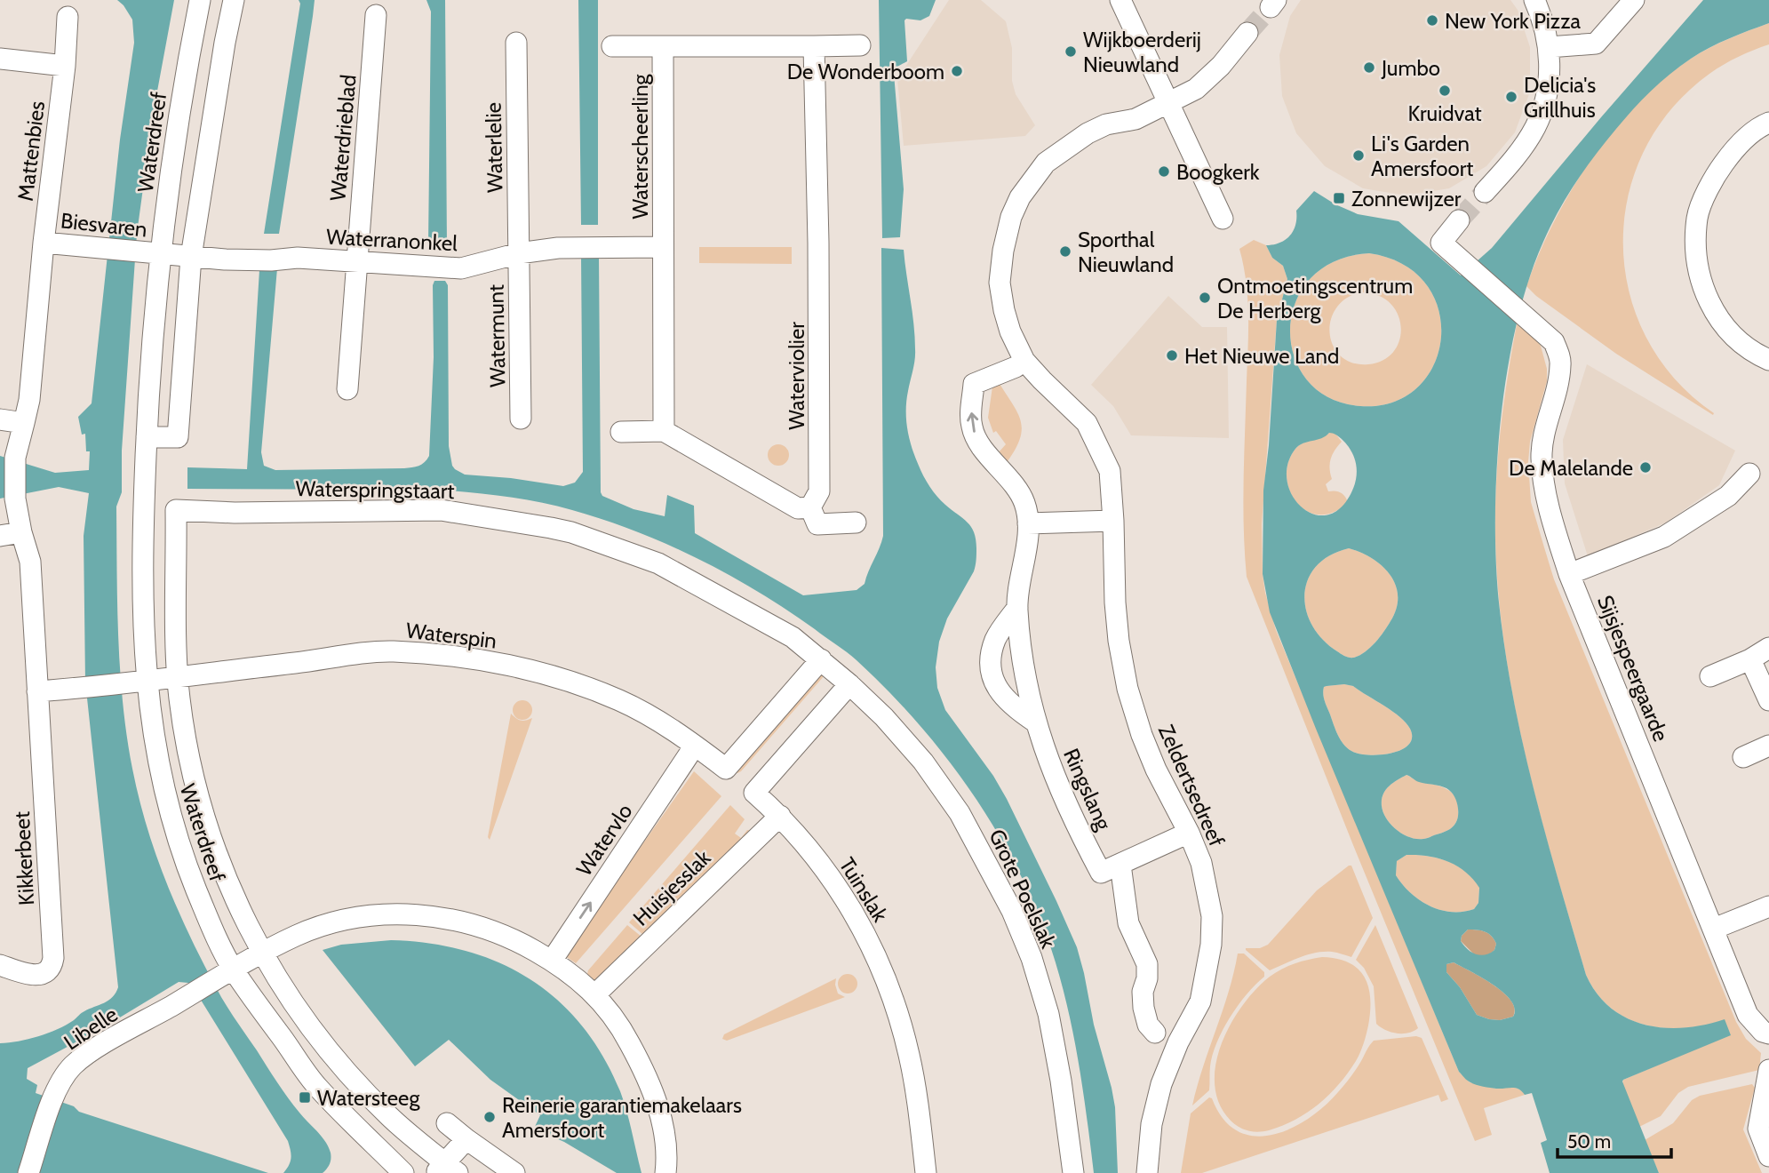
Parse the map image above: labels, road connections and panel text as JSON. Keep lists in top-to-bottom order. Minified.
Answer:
{"streets":{"street":["Waterdrieblad","Waterdreef","Waterscheerling","Waterlelie","Mattenbies","Biesvaren","Waterranonkel","Watermunt","Waterviolier","Waterspringstaart","Waterspin","Sijsjespeergaarde","Zeldertsedreef","Ringslang","Watervlo","Kikkerbeet","Huisjesslak","Grote Poelslak","Tuinslak","Libelle"]},"crossings":[["Waterdrieblad","Waterranonkel"],["Waterdreef","Biesvaren"],["Waterdreef","Waterspringstaart"],["Waterdreef","Waterspin"],["Waterdreef","Libelle"],["Waterscheerling","Waterranonkel"],["Waterscheerling","Waterviolier"],["Waterlelie","Waterranonkel"],["Waterlelie","Watermunt"],["Mattenbies","Biesvaren"],["Mattenbies","Waterspin"],["Mattenbies","Kikkerbeet"],["Waterranonkel","Watermunt"],["Waterspringstaart","Waterspin"],["Waterspringstaart","Grote Poelslak"],["Waterspin","Watervlo"],["Waterspin","Kikkerbeet"],["Waterspin","Grote Poelslak"],["Zeldertsedreef","Ringslang"],["Watervlo","Libelle"],["Huisjesslak","Tuinslak"],["Huisjesslak","Libelle"],["Grote Poelslak","Tuinslak"]],"one_way":["Watervlo"],"places":{"other":["New York Pizza","Wijkboerderij Nieuwland","Jumbo","De Wonderboom","Kruidvat","Delicia's Grillhuis","Li's Garden Amersfoort","Boogkerk","Sporthal Nieuwland","Ontmoetingscentrum De Herberg","Het Nieuwe Land","De Malelande","Reinerie garantiemakelaars Amersfoort"],"transit":["Zonnewijzer","Watersteeg"]},"scale_bar":"50 m"}
